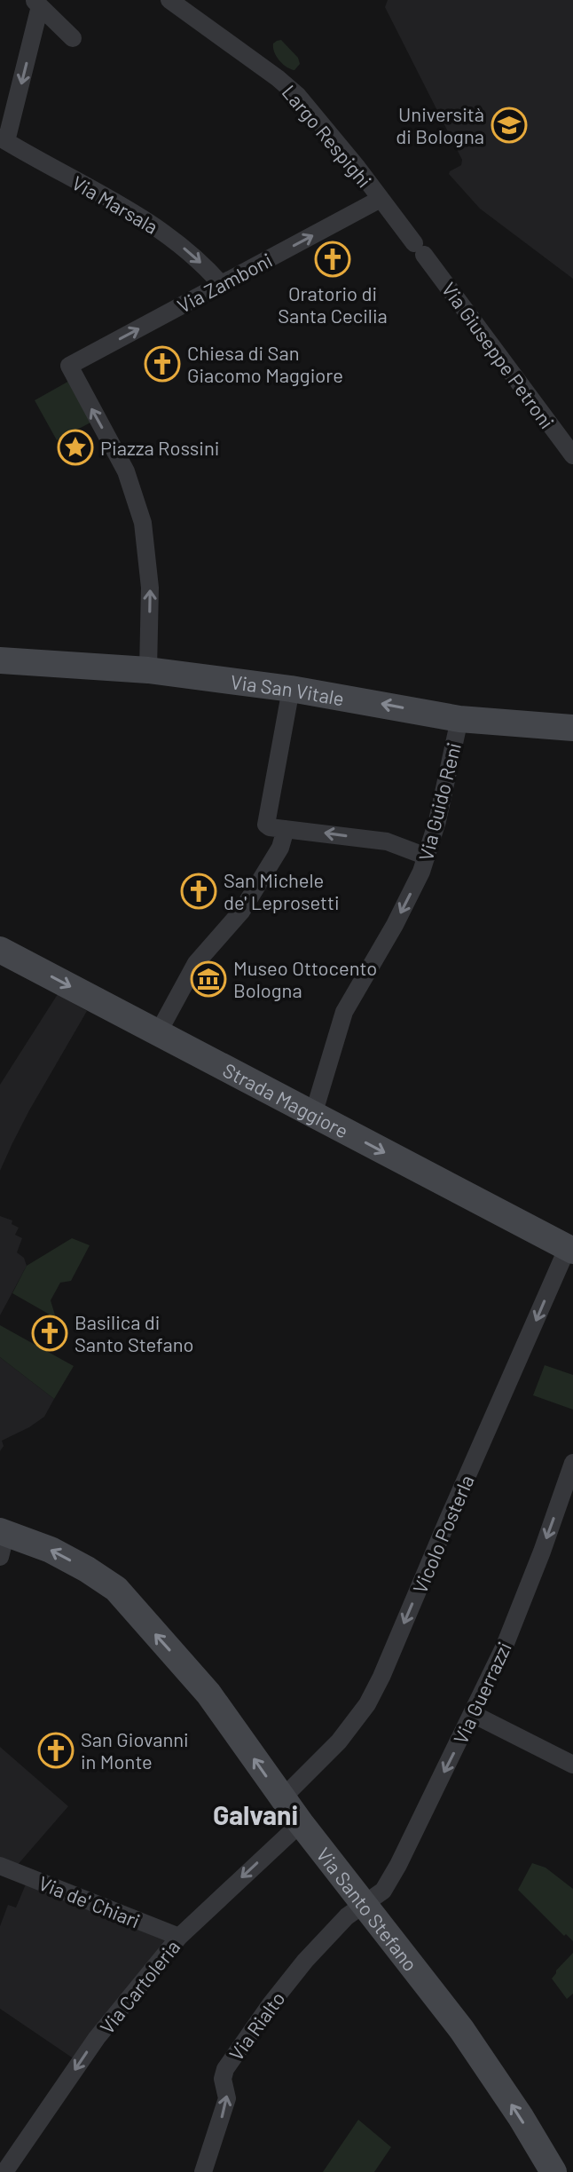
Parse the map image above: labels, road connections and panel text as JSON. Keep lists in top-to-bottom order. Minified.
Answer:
{"streets":{"street":["Largo Respighi","Via Marsala","Via Zamboni","Via Giuseppe Petroni","Via San Vitale","Via Guido Reni","Strada Maggiore","Vicolo Posterla","Via Guerrazzi","Via de' Chiari","Via Santo Stefano","Via Cartoleria","Via Rialto"]},"crossings":[["Largo Respighi","Via Zamboni"],["Largo Respighi","Via Giuseppe Petroni"],["Via Marsala","Via Zamboni"],["Via Zamboni","Via San Vitale"],["Via San Vitale","Via Guido Reni"],["Via Guido Reni","Strada Maggiore"],["Strada Maggiore","Vicolo Posterla"],["Vicolo Posterla","Via Santo Stefano"],["Via Guerrazzi","Via Santo Stefano"],["Via Guerrazzi","Via Rialto"],["Via de' Chiari","Via Cartoleria"],["Via Santo Stefano","Via Cartoleria"],["Via Santo Stefano","Via Rialto"]],"one_way":["Via Marsala","Strada Maggiore","Vicolo Posterla","Via Guerrazzi","Via Santo Stefano","Via Cartoleria","Via Rialto"],"districts":["Galvani"],"places":{"school or university":["Università di Bologna"],"church":["Oratorio di Santa Cecilia","Chiesa di San Giacomo Maggiore","San Michele de' Leprosetti","Basilica di Santo Stefano","San Giovanni in Monte"],"place":["Piazza Rossini"],"museum":["Museo Ottocento Bologna"]}}
